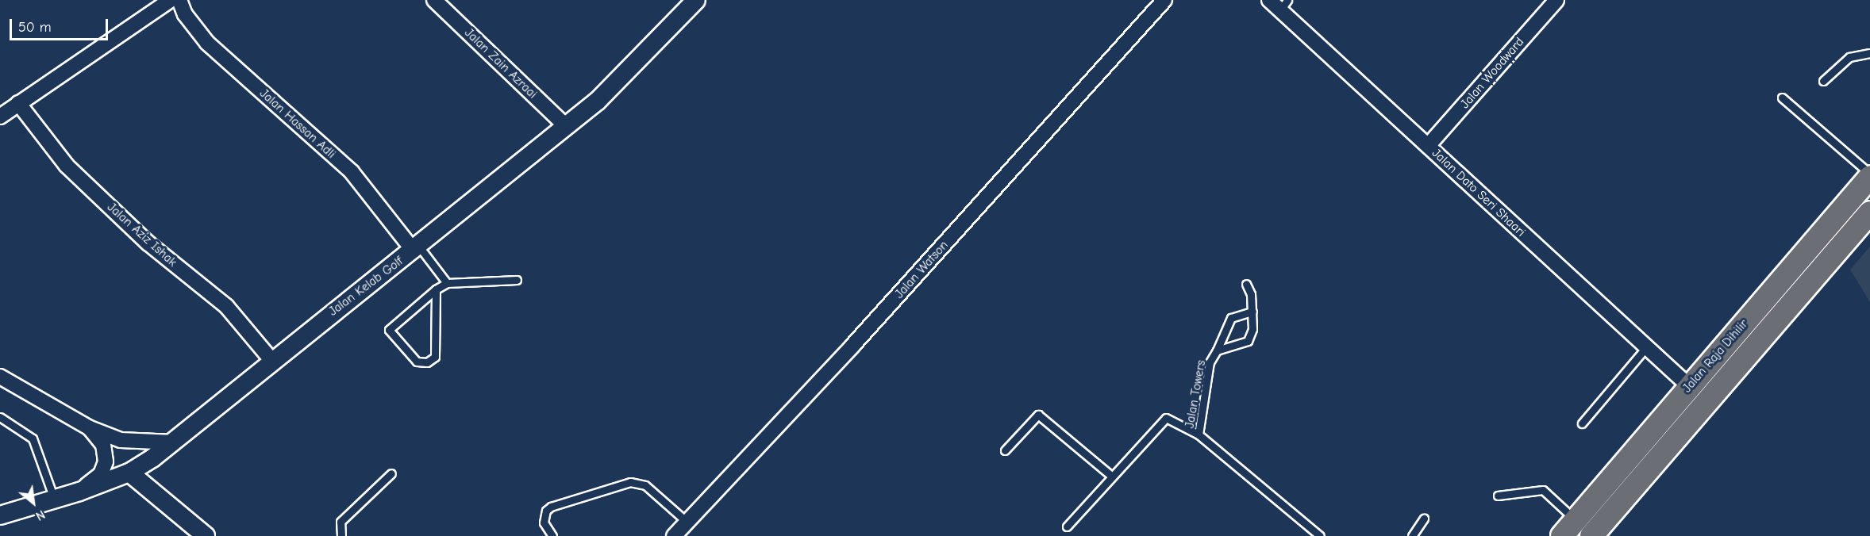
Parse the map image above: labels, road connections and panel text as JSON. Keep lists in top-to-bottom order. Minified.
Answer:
{"streets":{"main road":["Jalan Raja Dihilir"],"street":["Jalan Zain Azraai","Jalan Woodward","Jalan Hassan Adli","Jalan Dato Seri Shaari","Jalan Aziz Ishak","Jalan Watson","Jalan Kelab Golf"],"lane":["Jalan Towers"]},"crossings":[["Jalan Zain Azraai","Jalan Kelab Golf"],["Jalan Woodward","Jalan Dato Seri Shaari"],["Jalan Hassan Adli","Jalan Kelab Golf"],["Jalan Dato Seri Shaari","Jalan Raja Dihilir"],["Jalan Aziz Ishak","Jalan Kelab Golf"]],"scale_bar":"50 m","north":"bottom right"}
